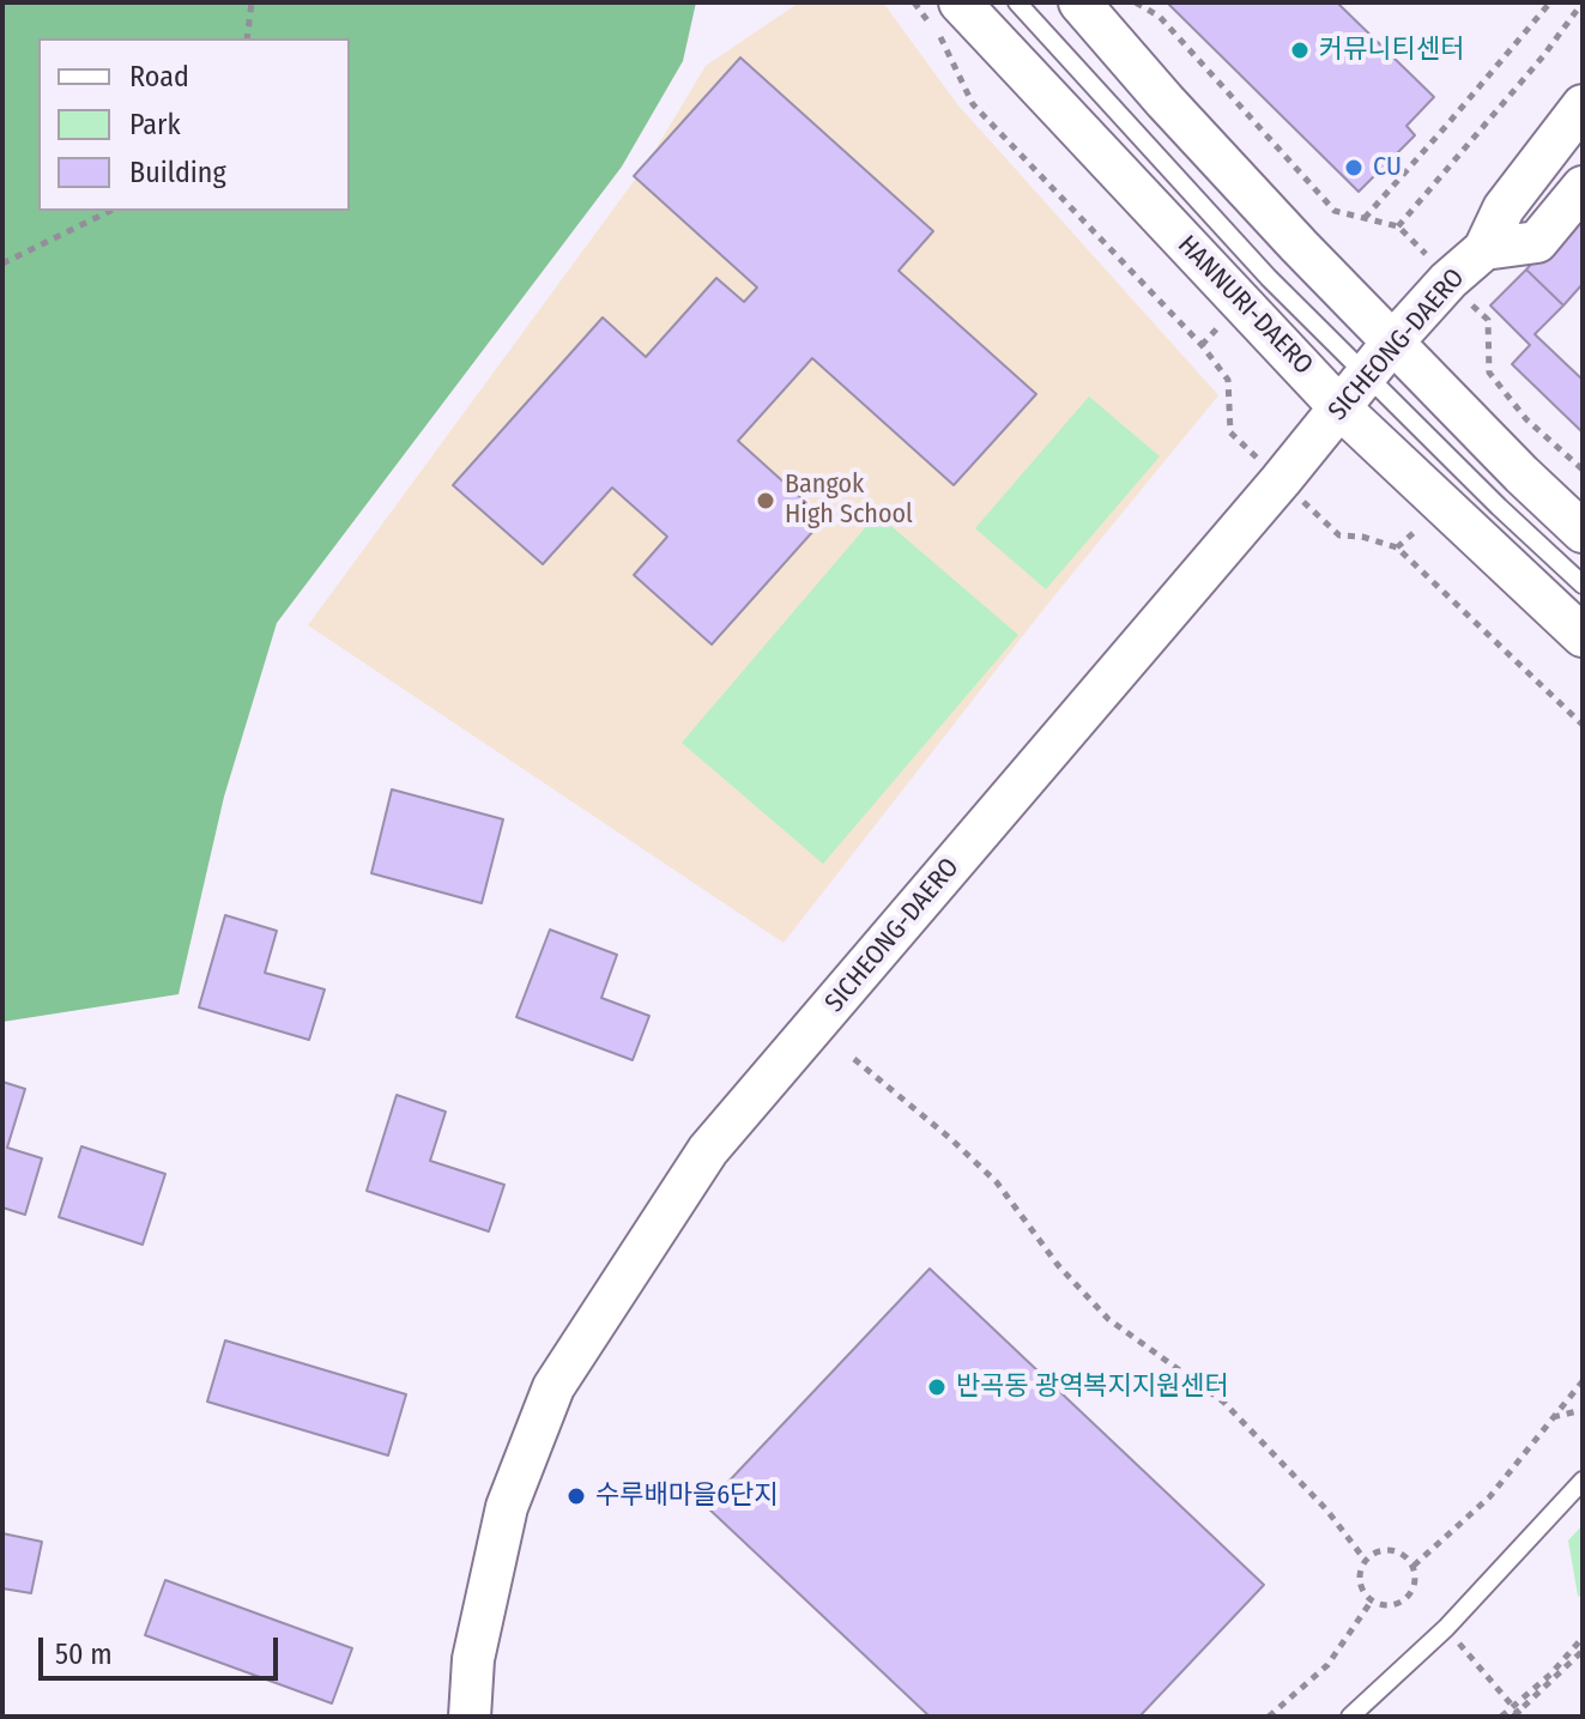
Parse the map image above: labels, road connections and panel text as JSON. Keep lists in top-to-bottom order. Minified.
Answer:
{"streets":{"street":["HANNURI-DAERO","SICHEONG-DAERO"]},"crossings":[["HANNURI-DAERO","SICHEONG-DAERO"]],"places":["커뮤니티센터","CU","Bangok High School","반곡동 광역복지지원센터","수루배마을6단지"],"legend":["Road","Park","Building"],"scale_bar":"50 m"}
